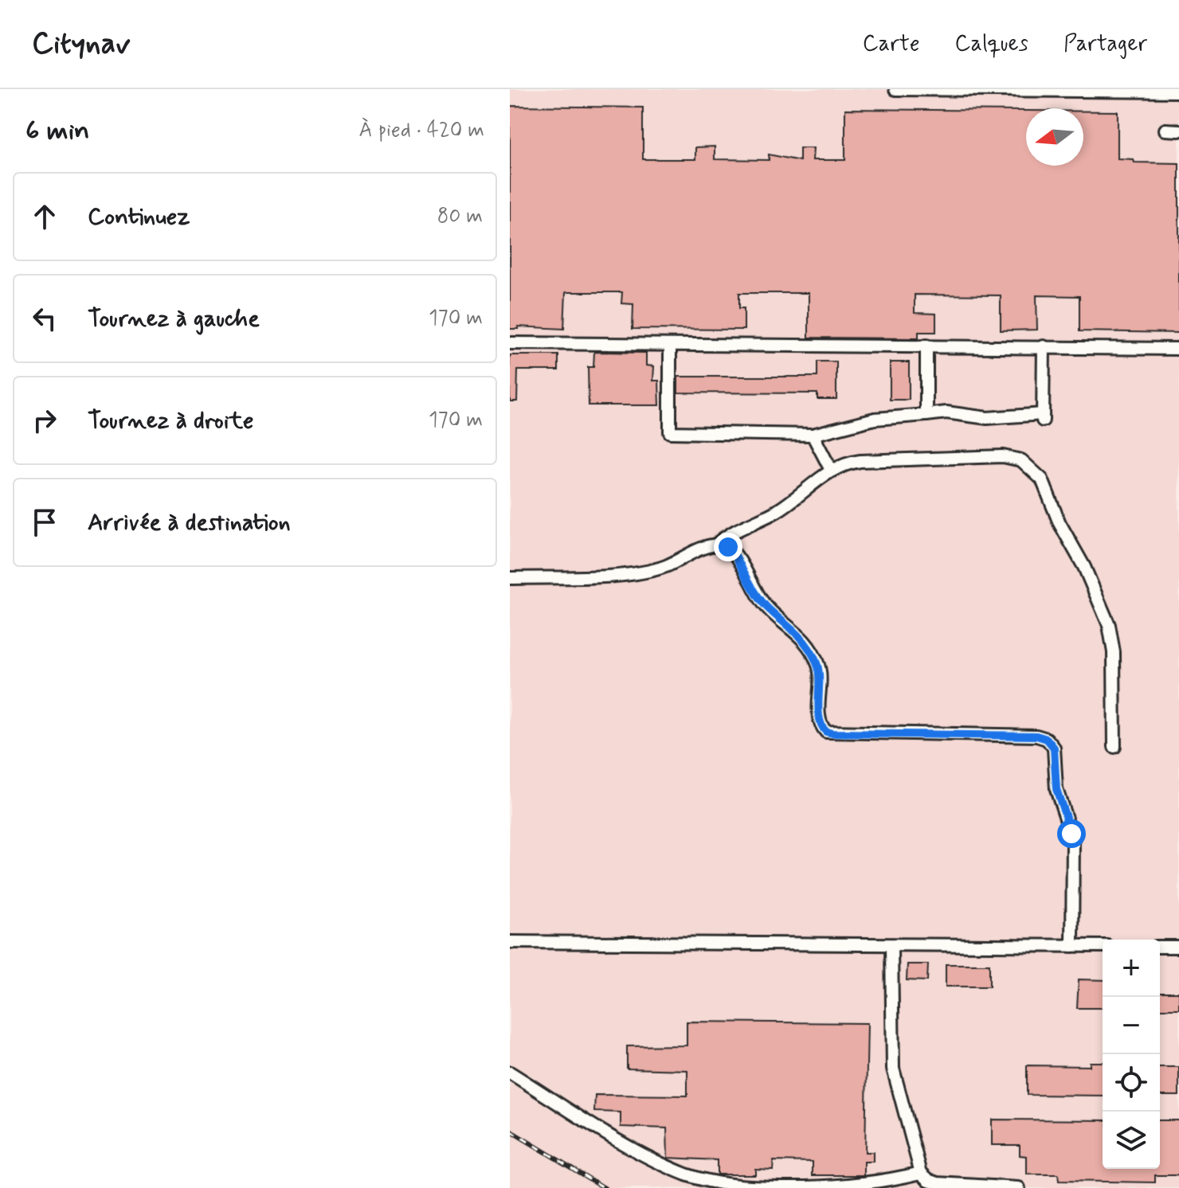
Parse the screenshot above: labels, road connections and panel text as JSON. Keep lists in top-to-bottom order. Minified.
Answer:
{"north":"left","page":{"header":"Citynav","nav":["Carte","Calques","Partager"],"heading":["6 min","À pied · 420 m"],"list":[["Continuez","80 m"],["Tournez à gauche","170 m"],["Tournez à droite","170 m"],"Arrivée à destination"],"map_buttons":["+","−"]}}
